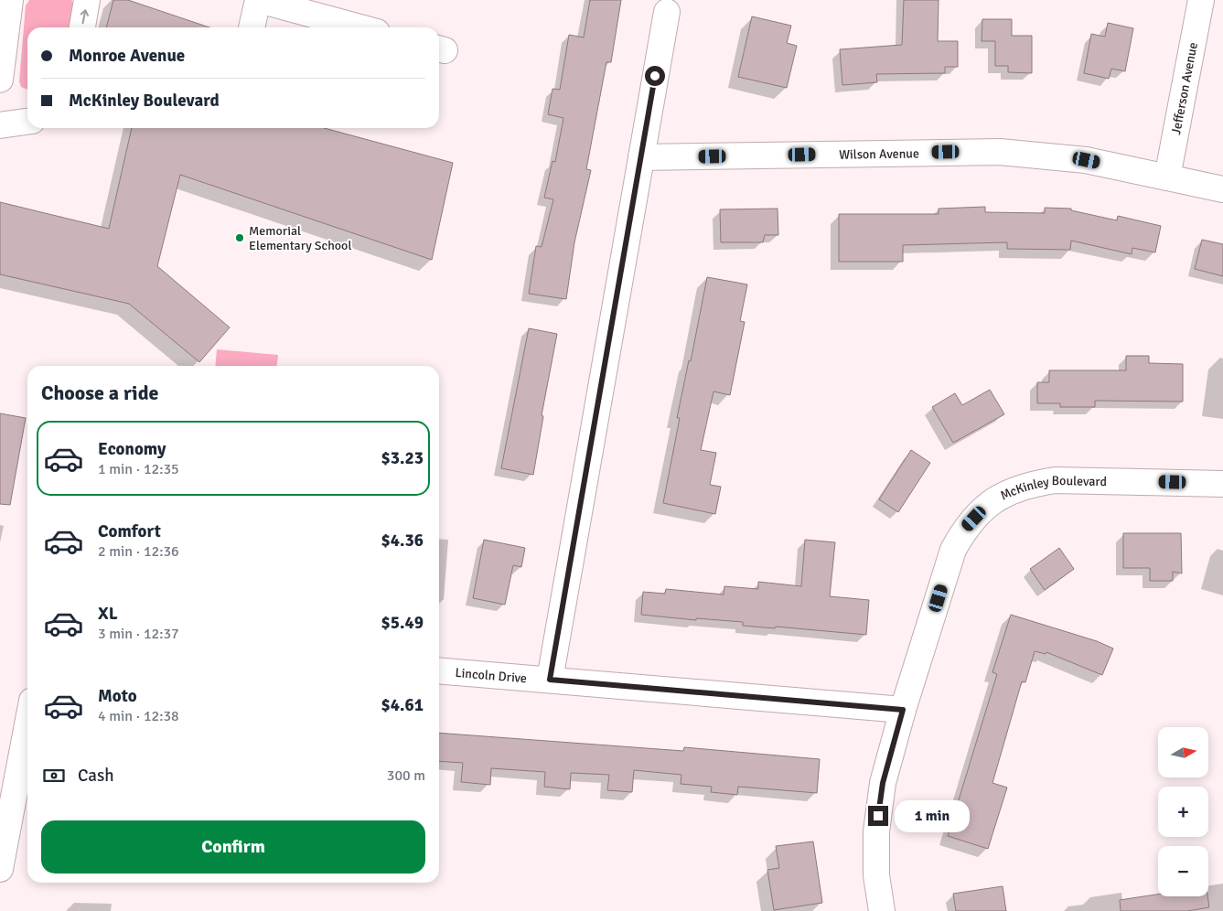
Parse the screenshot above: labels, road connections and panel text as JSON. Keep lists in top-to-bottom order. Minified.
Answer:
{"streets":{"street":["Jefferson Avenue","Wilson Avenue","McKinley Boulevard","Lincoln Drive"]},"crossings":[["Jefferson Avenue","Wilson Avenue"],["McKinley Boulevard","Lincoln Drive"]],"places":["Memorial Elementary School"],"north":"right","page":{"banner":["Monroe Avenue","McKinley Boulevard"],"heading":"Choose a ride","list":[{"name":"Economy","note":"1 min · 12:35","value":"$3.23"},{"name":"Comfort","note":"2 min · 12:36","value":"$4.36"},{"name":"XL","note":"3 min · 12:37","value":"$5.49"},{"name":"Moto","note":"4 min · 12:38","value":"$4.61"}],"map_buttons":["+","−"],"pay":["Cash","300 m"],"bubble":"1 min","buttons":"Confirm"}}
